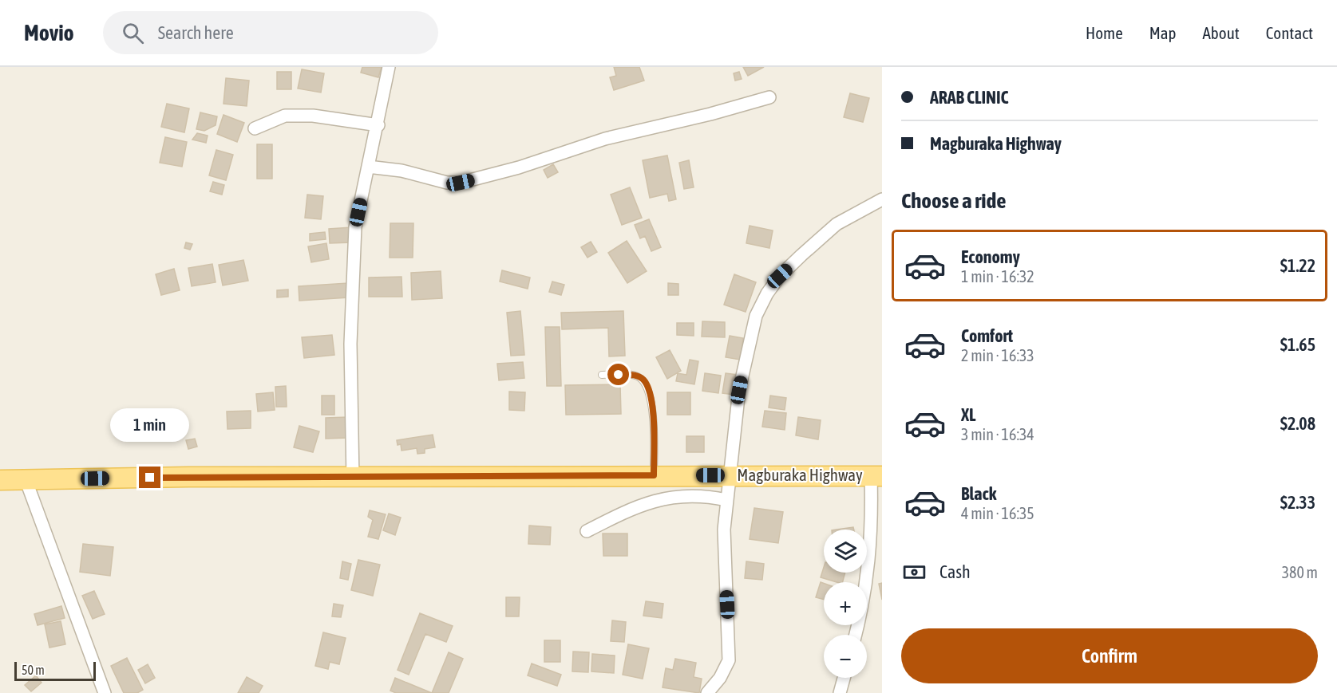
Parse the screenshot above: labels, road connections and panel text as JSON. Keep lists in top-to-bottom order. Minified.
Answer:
{"streets":{"main road":["Magburaka Highway"]},"scale_bar":"50 m","page":{"header":"Movio","search":"Search here","nav":["Home","Map","About","Contact"],"banner":["ARAB CLINIC","Magburaka Highway"],"heading":"Choose a ride","list":[{"name":"Economy","note":"1 min · 16:32","value":"$1.22"},{"name":"Comfort","note":"2 min · 16:33","value":"$1.65"},{"name":"XL","note":"3 min · 16:34","value":"$2.08"},{"name":"Black","note":"4 min · 16:35","value":"$2.33"}],"bubble":"1 min","map_buttons":["+","−"],"pay":["Cash","380 m"],"buttons":"Confirm","scale":"50 m"}}
